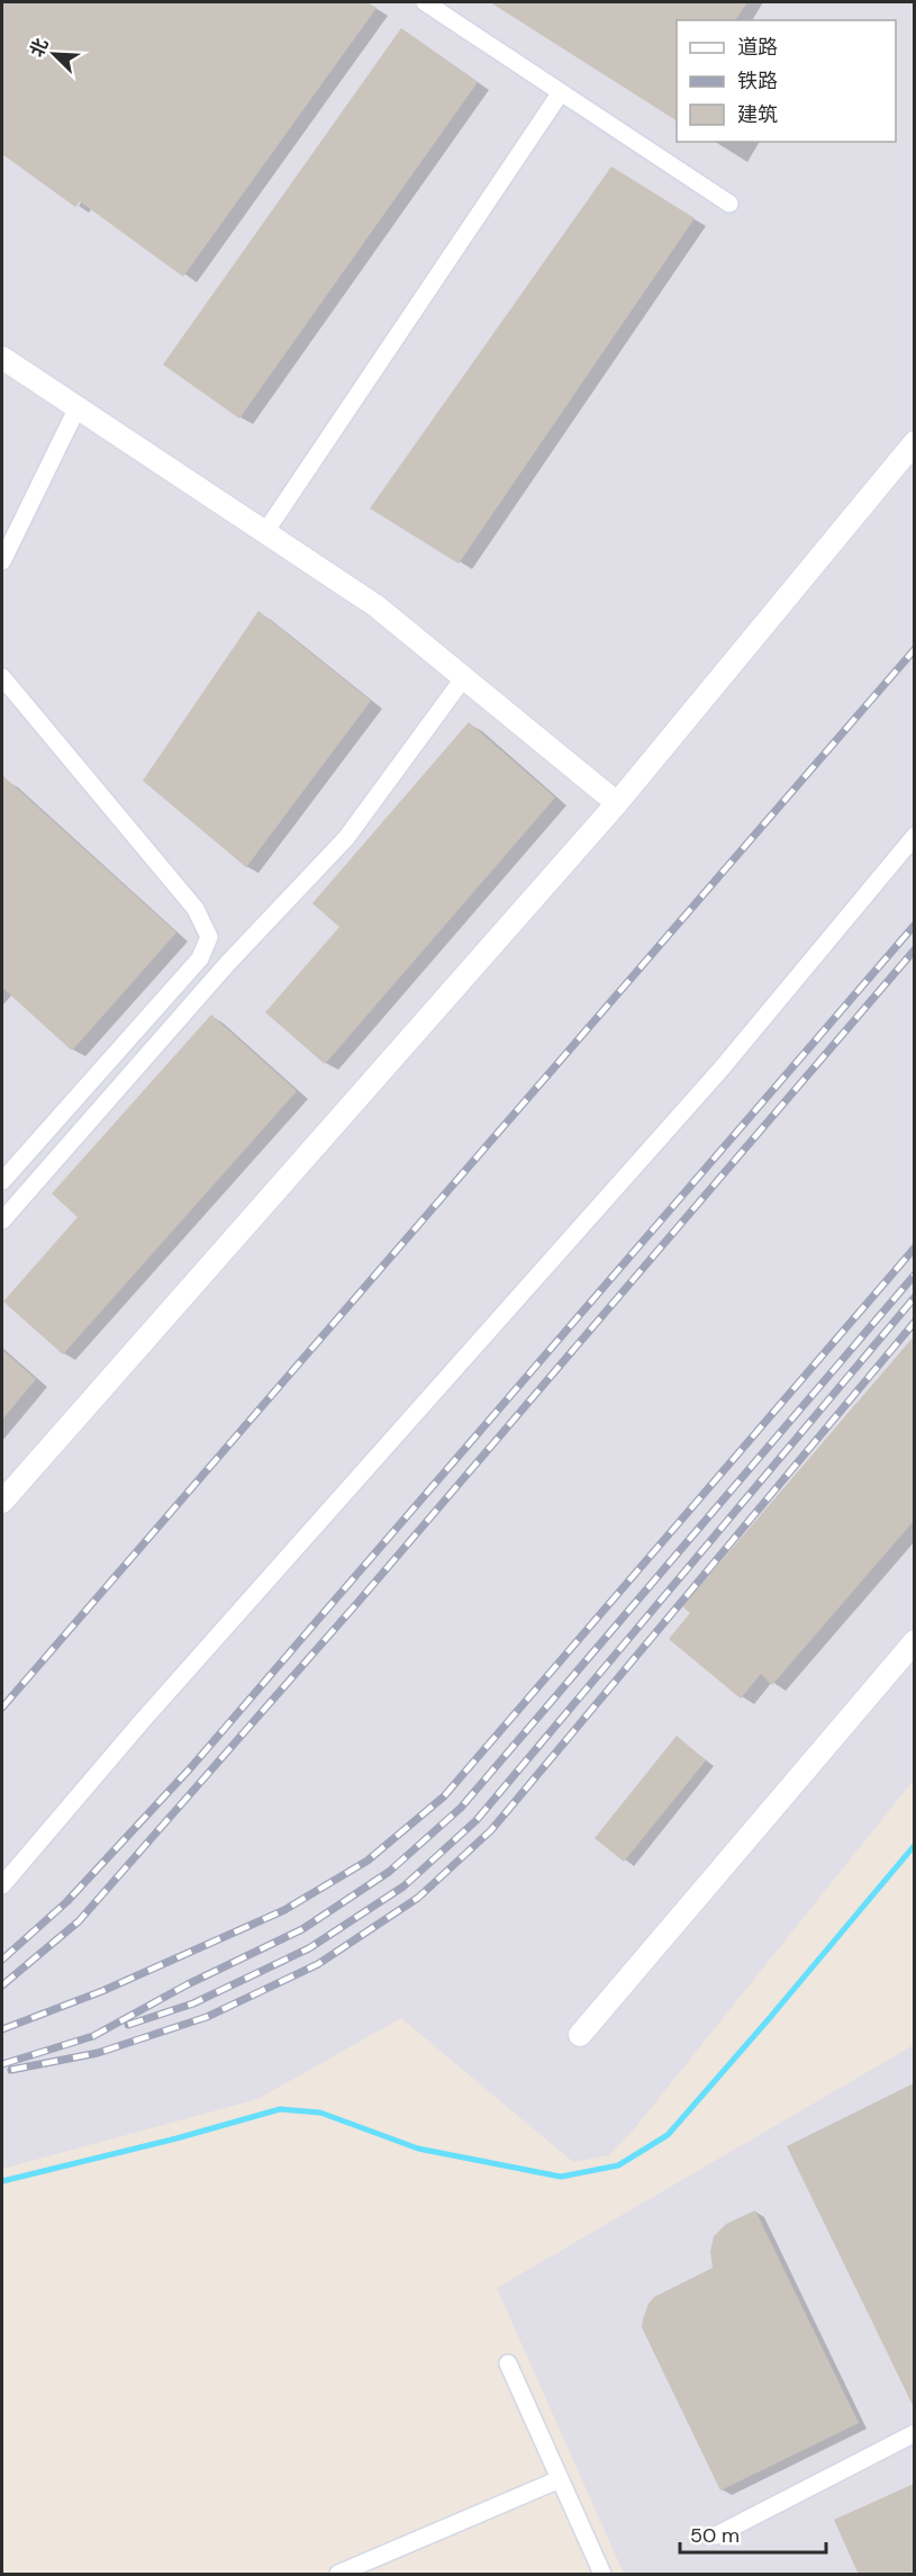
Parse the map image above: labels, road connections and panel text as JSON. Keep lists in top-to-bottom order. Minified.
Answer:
{"legend":["道路","铁路","建筑"],"scale_bar":"50 m","north":"top left"}
